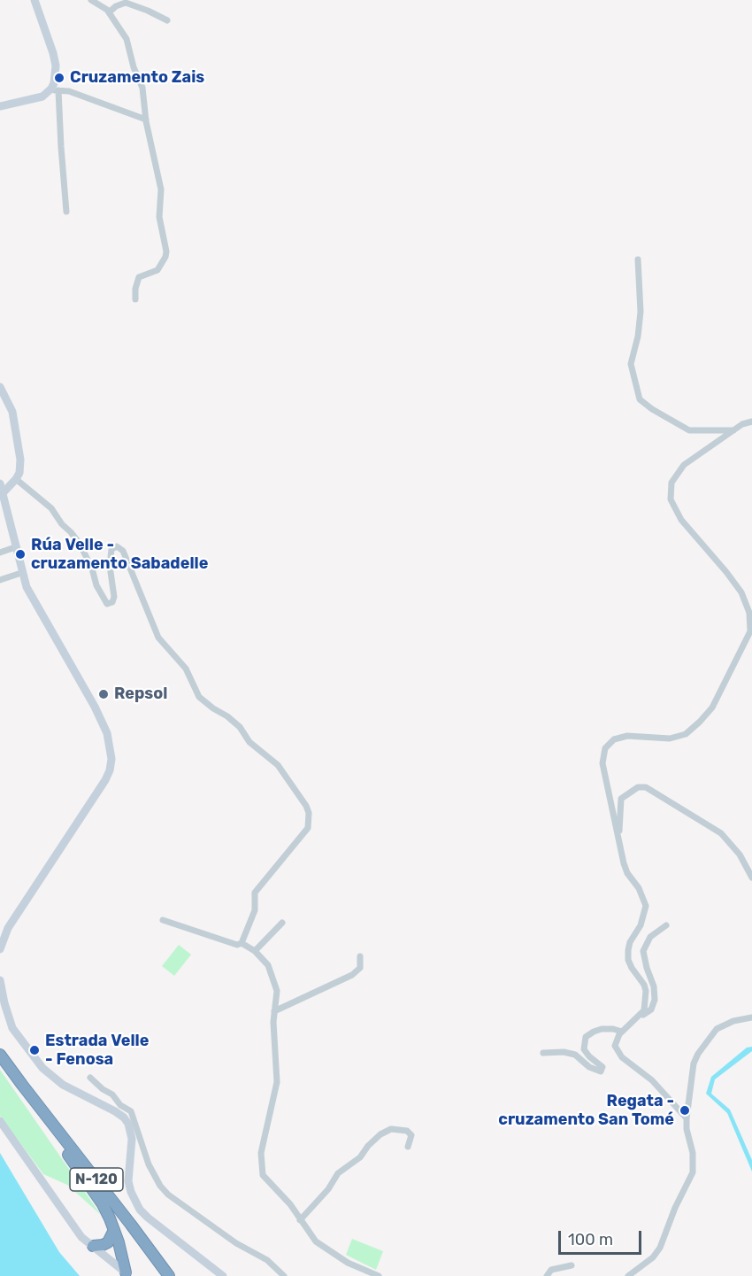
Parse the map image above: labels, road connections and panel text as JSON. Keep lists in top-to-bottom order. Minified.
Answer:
{"streets":{"highway":["N-120"]},"places":["Cruzamento Zais","Rúa Velle - cruzamento Sabadelle","Repsol","Estrada Velle - Fenosa","Regata - cruzamento San Tomé"],"scale_bar":"100 m"}
